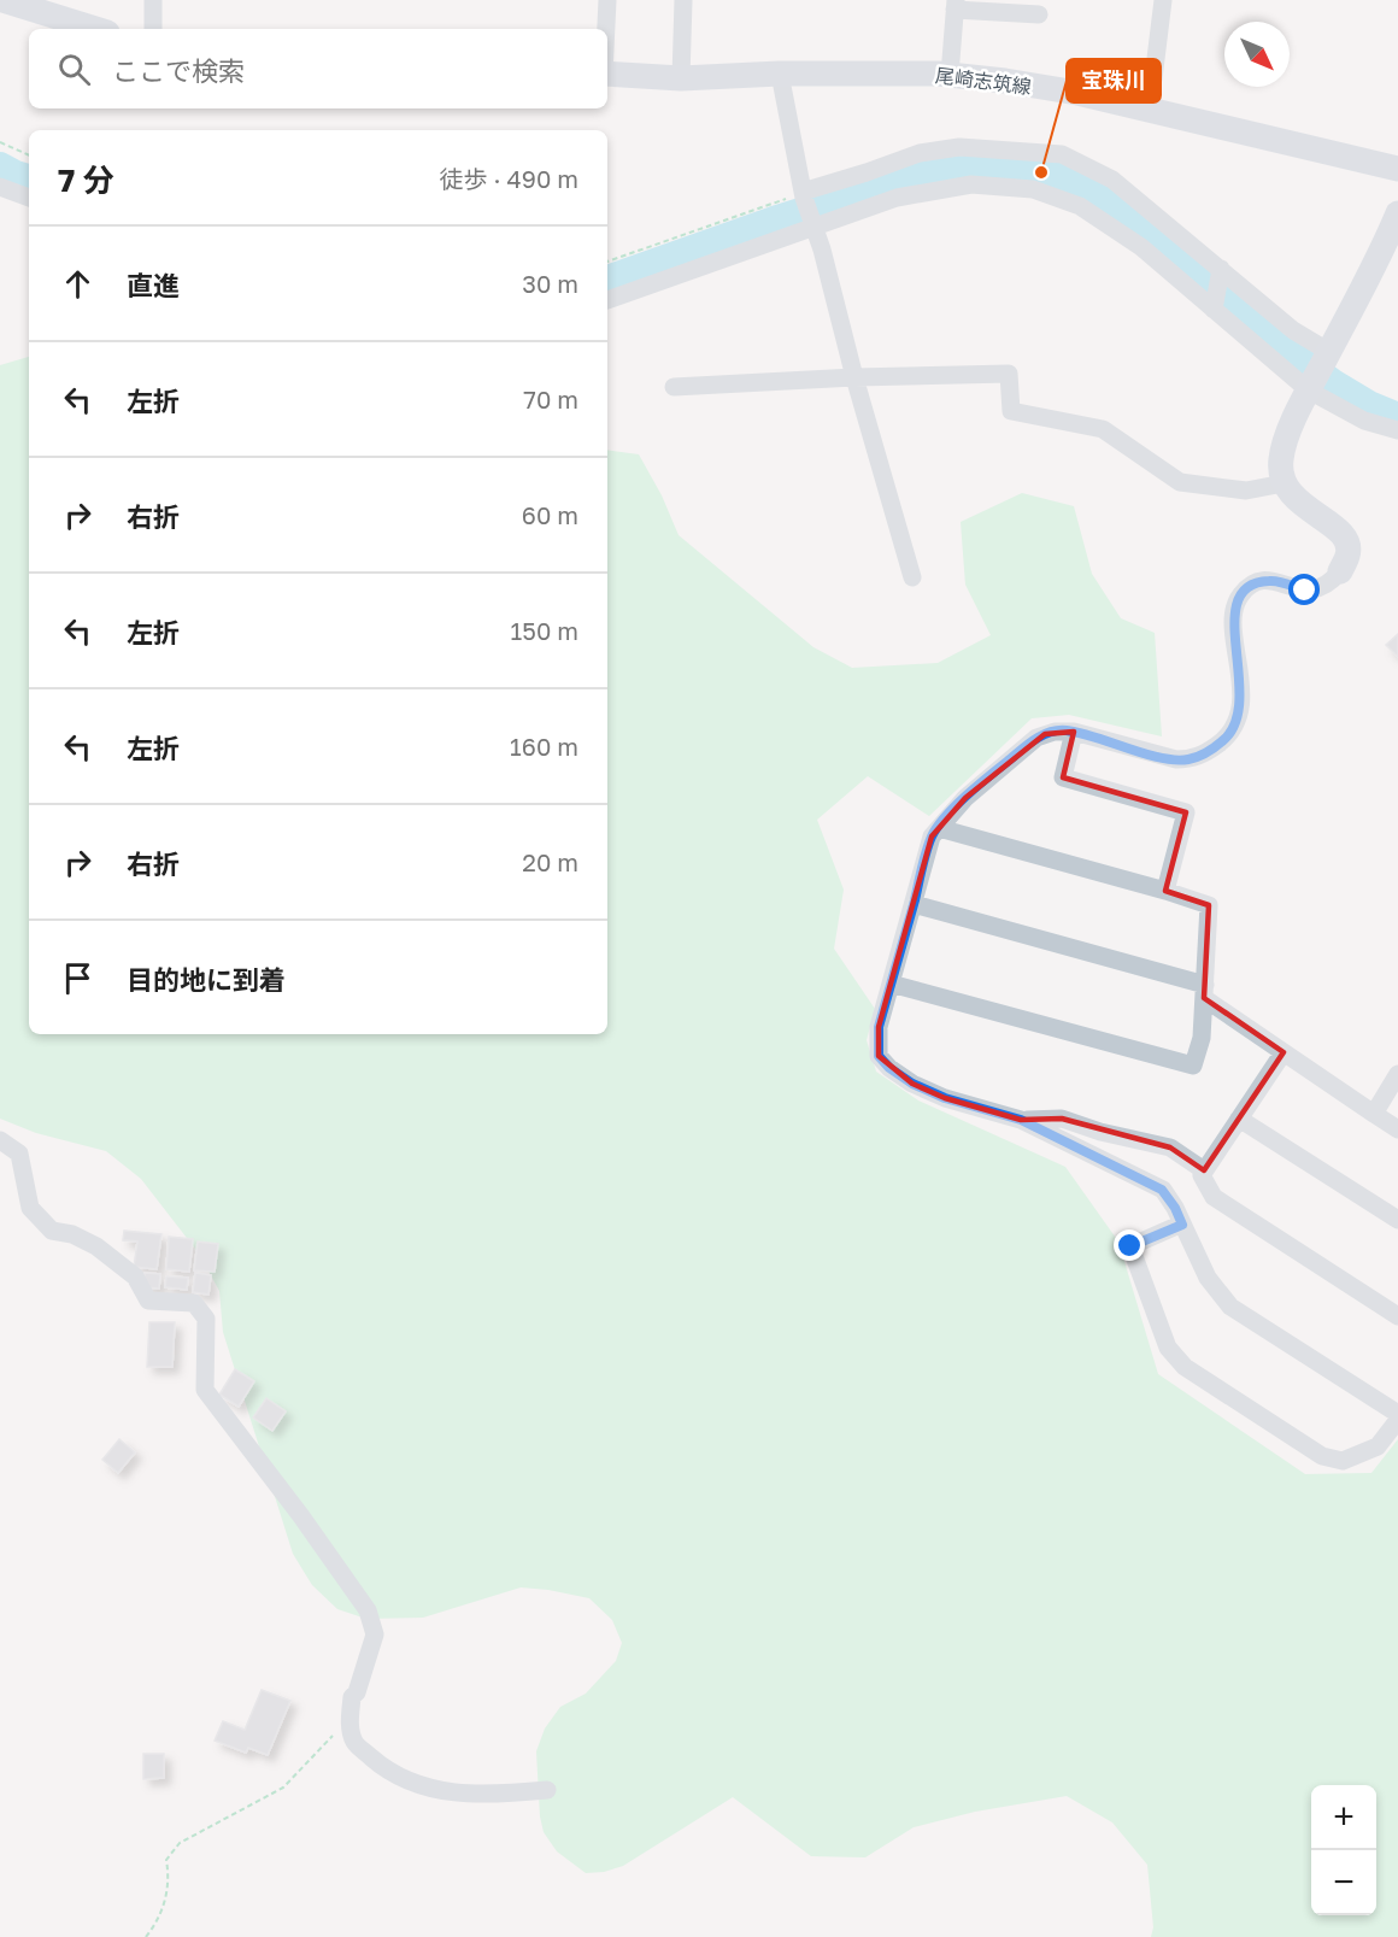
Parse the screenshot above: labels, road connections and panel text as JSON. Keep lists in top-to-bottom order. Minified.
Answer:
{"streets":{"main road":["尾崎志筑線"]},"places":["宝珠川"],"north":"bottom right","page":{"search":"ここで検索","heading":["7 分","徒歩 · 490 m"],"list":[["直進","30 m"],["左折","70 m"],["右折","60 m"],["左折","150 m"],["左折","160 m"],["右折","20 m"],"目的地に到着"],"map_buttons":["+","−"]}}
